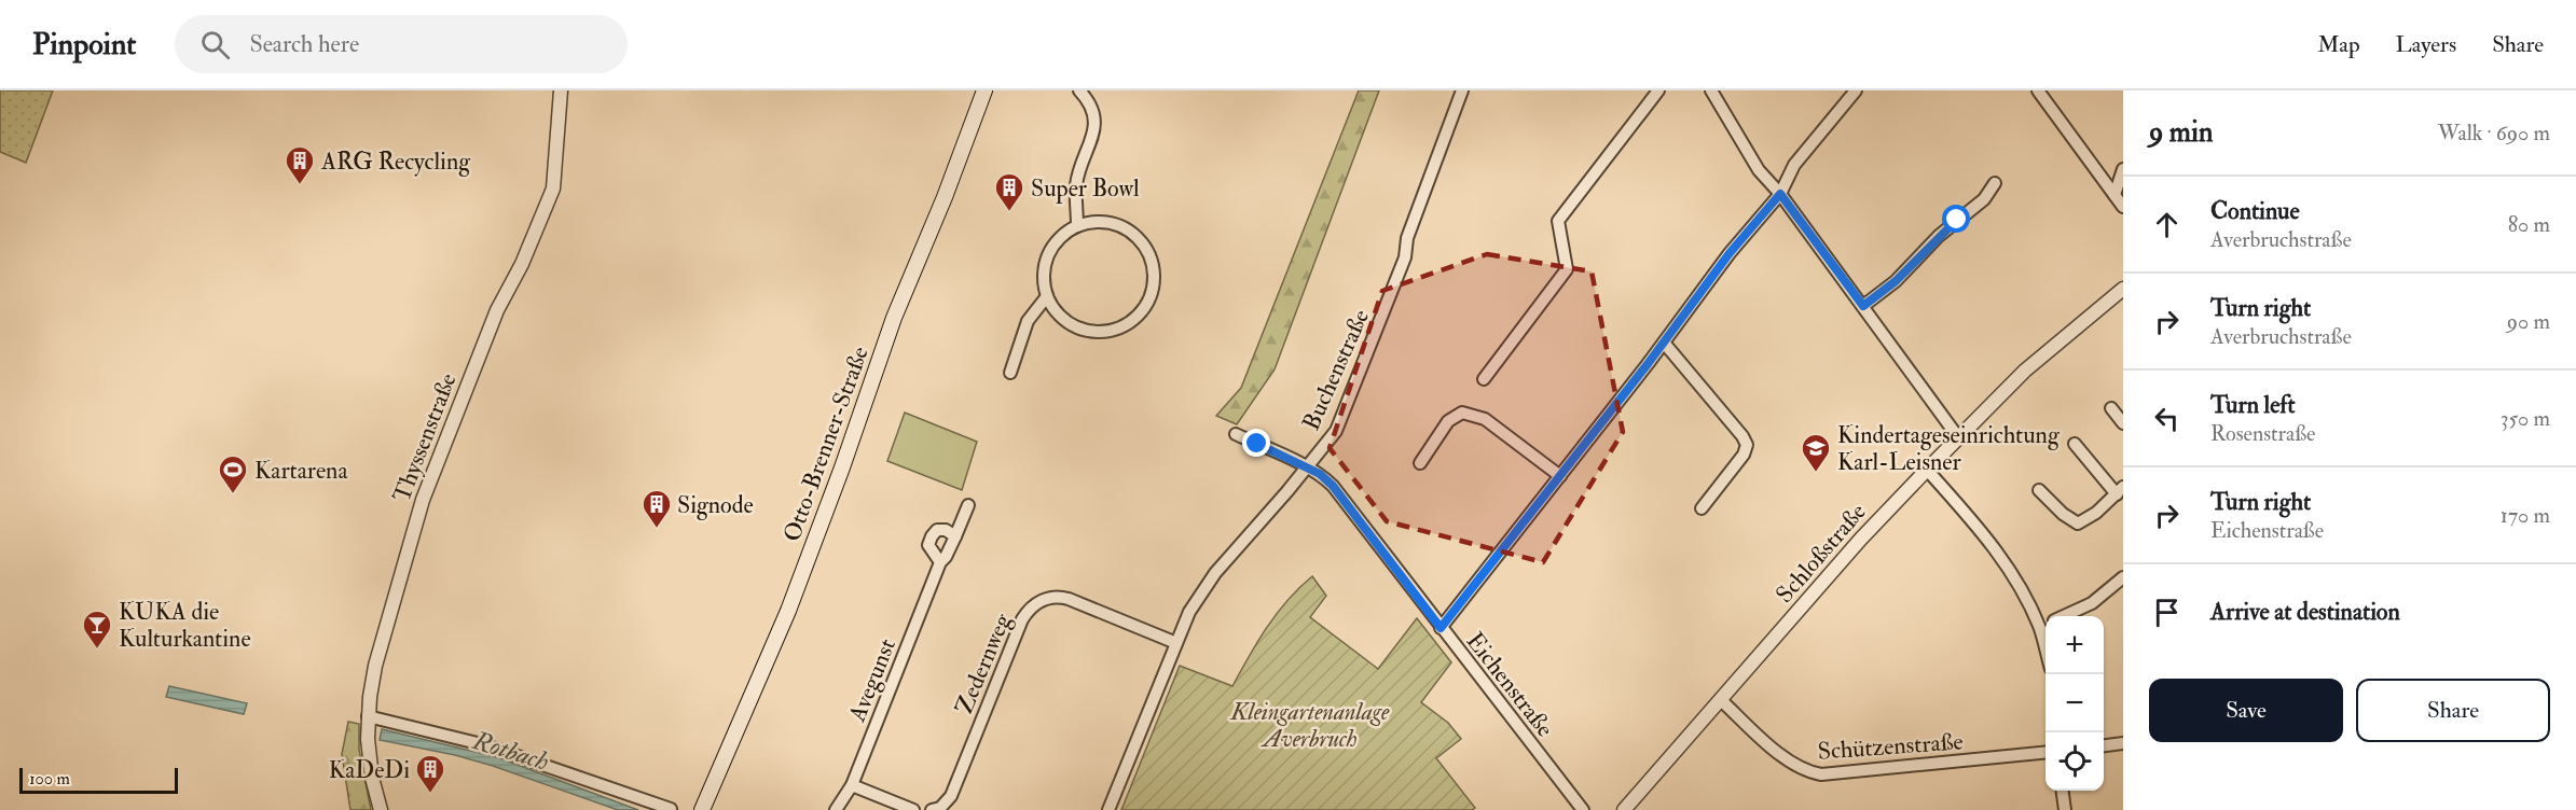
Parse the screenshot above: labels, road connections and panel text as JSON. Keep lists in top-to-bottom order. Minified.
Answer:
{"streets":{"main road":["Otto-Brenner-Straße"],"street":["Buchenstraße","Thyssenstraße","Schloßstraße","Zedernweg","Avegunst","Eichenstraße","Schützenstraße"]},"crossings":[["Buchenstraße","Zedernweg"],["Buchenstraße","Eichenstraße"],["Schloßstraße","Schützenstraße"]],"water":["Rotbach"],"parks":["Kleingartenanlage Averbruch"],"places":{"building":["ARG Recycling","Super Bowl","Signode","KaDeDi"],"school or university":["Kindertageseinrichtung Karl-Leisner"],"sports":["Kartarena"],"bar":["KUKA die Kulturkantine"]},"scale_bar":"100 m","page":{"header":"Pinpoint","search":"Search here","nav":["Map","Layers","Share"],"heading":["9 min","Walk · 690 m"],"list":[["Continue","Averbruchstraße","80 m"],["Turn right","Averbruchstraße","90 m"],["Turn left","Rosenstraße","350 m"],["Turn right","Eichenstraße","170 m"],"Arrive at destination"],"map_buttons":["+","−"],"buttons":["Save","Share"],"scale":"100 m"}}
